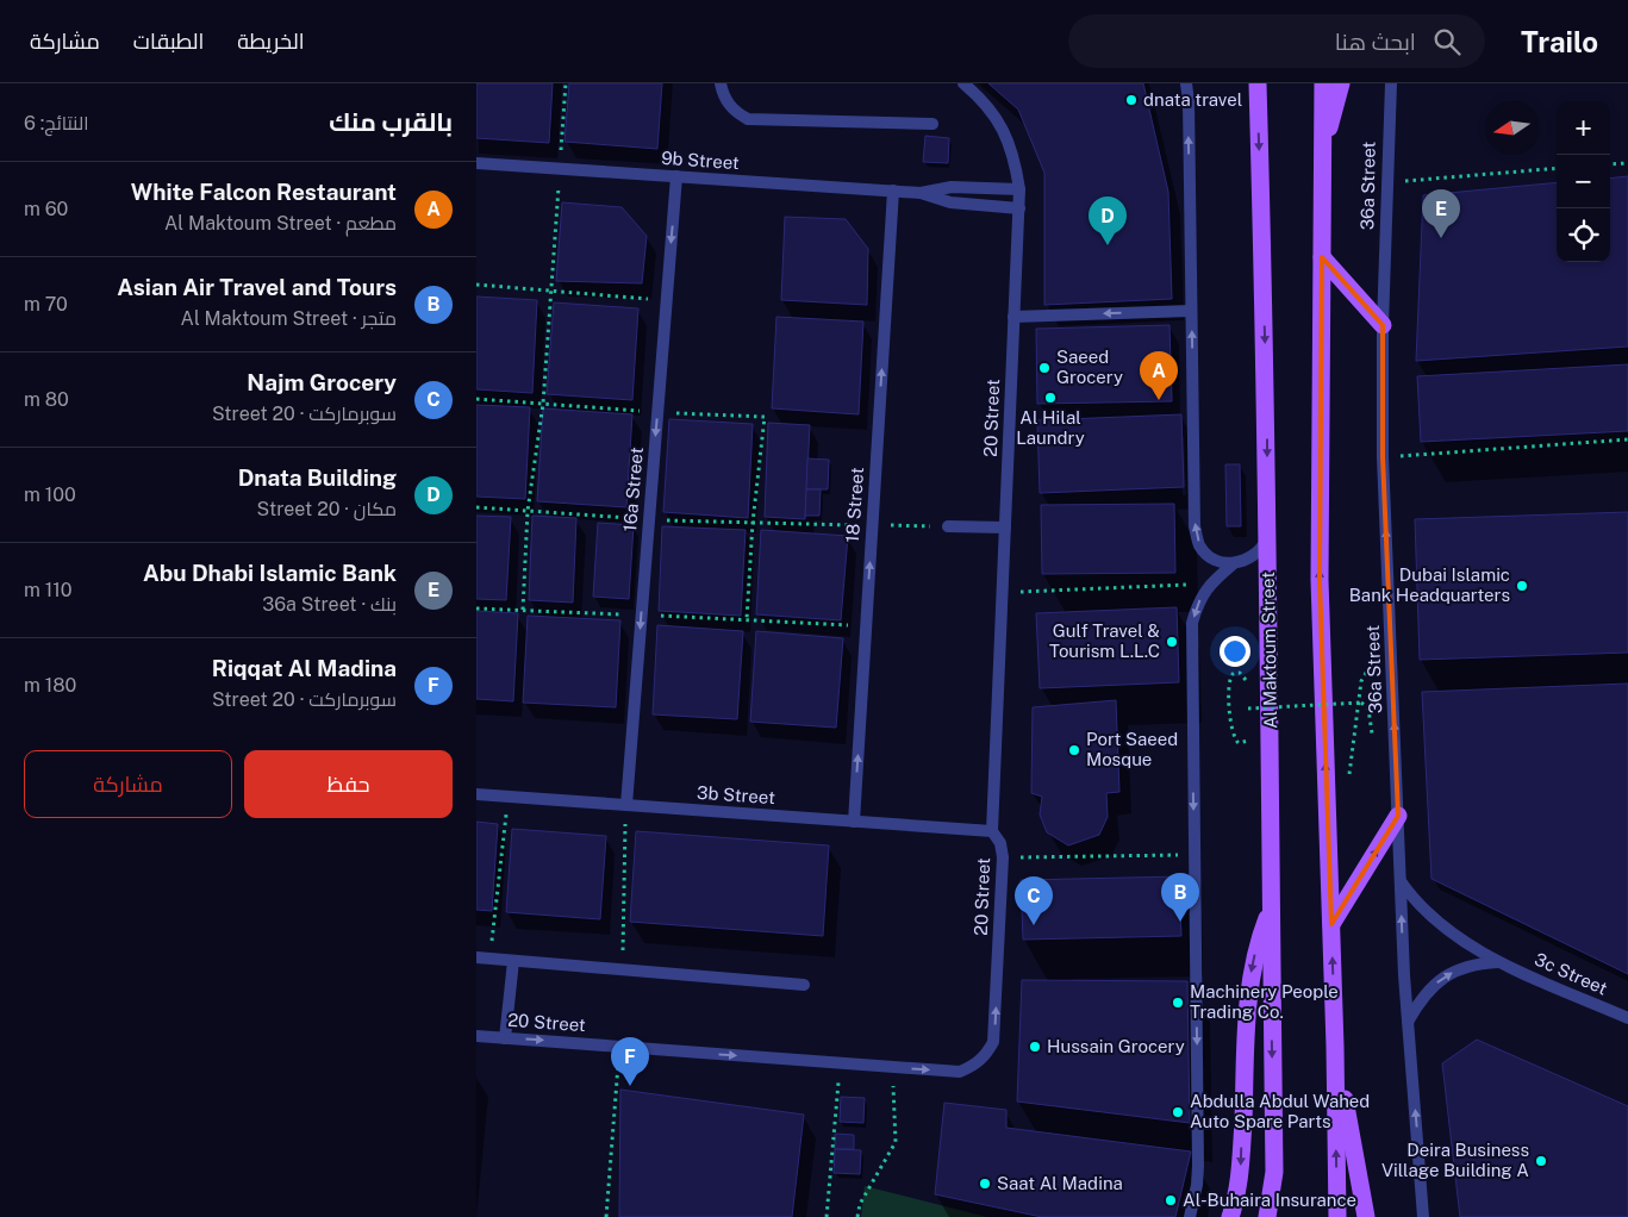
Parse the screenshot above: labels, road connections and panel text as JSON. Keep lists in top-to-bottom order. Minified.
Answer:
{"streets":{"main road":["Al Maktoum Street"],"street":["9b Street","36a Street","20 Street","16a Street","18 Street","3b Street","3c Street"]},"crossings":[["9b Street","20 Street"],["9b Street","16a Street"],["9b Street","18 Street"],["36a Street","3c Street"],["20 Street","3b Street"],["16a Street","3b Street"],["18 Street","3b Street"]],"one_way":["36a Street","16a Street","18 Street"],"places":["dnata travel","Saeed Grocery","Al Hilal Laundry","Dubai Islamic Bank Headquarters","Gulf Travel & Tourism L.L.C","Port Saeed Mosque","Machinery People Trading Co.","Hussain Grocery","Abdulla Abdul Wahed Auto Spare Parts","Deira Business Village Building A","Saat Al Madina","Al-Buhaira Insurance"],"north":"left","page":{"header":"Trailo","search":"ابحث هنا","nav":["الخريطة","الطبقات","مشاركة"],"heading":["بالقرب منك","النتائج: 6"],"map_buttons":["+","−"],"list":[{"mark":"A","name":"White Falcon Restaurant","note":"مطعم · Al Maktoum Street","value":"60 m"},{"mark":"B","name":"Asian Air Travel and Tours","note":"متجر · Al Maktoum Street","value":"70 m"},{"mark":"C","name":"Najm Grocery","note":"سوبرماركت · 20 Street","value":"80 m"},{"mark":"D","name":"Dnata Building","note":"مكان · 20 Street","value":"100 m"},{"mark":"E","name":"Abu Dhabi Islamic Bank","note":"بنك · 36a Street","value":"110 m"},{"mark":"F","name":"Riqqat Al Madina","note":"سوبرماركت · 20 Street","value":"180 m"}],"pins":["E","D","A","B","C","F"],"buttons":["حفظ","مشاركة"]}}
